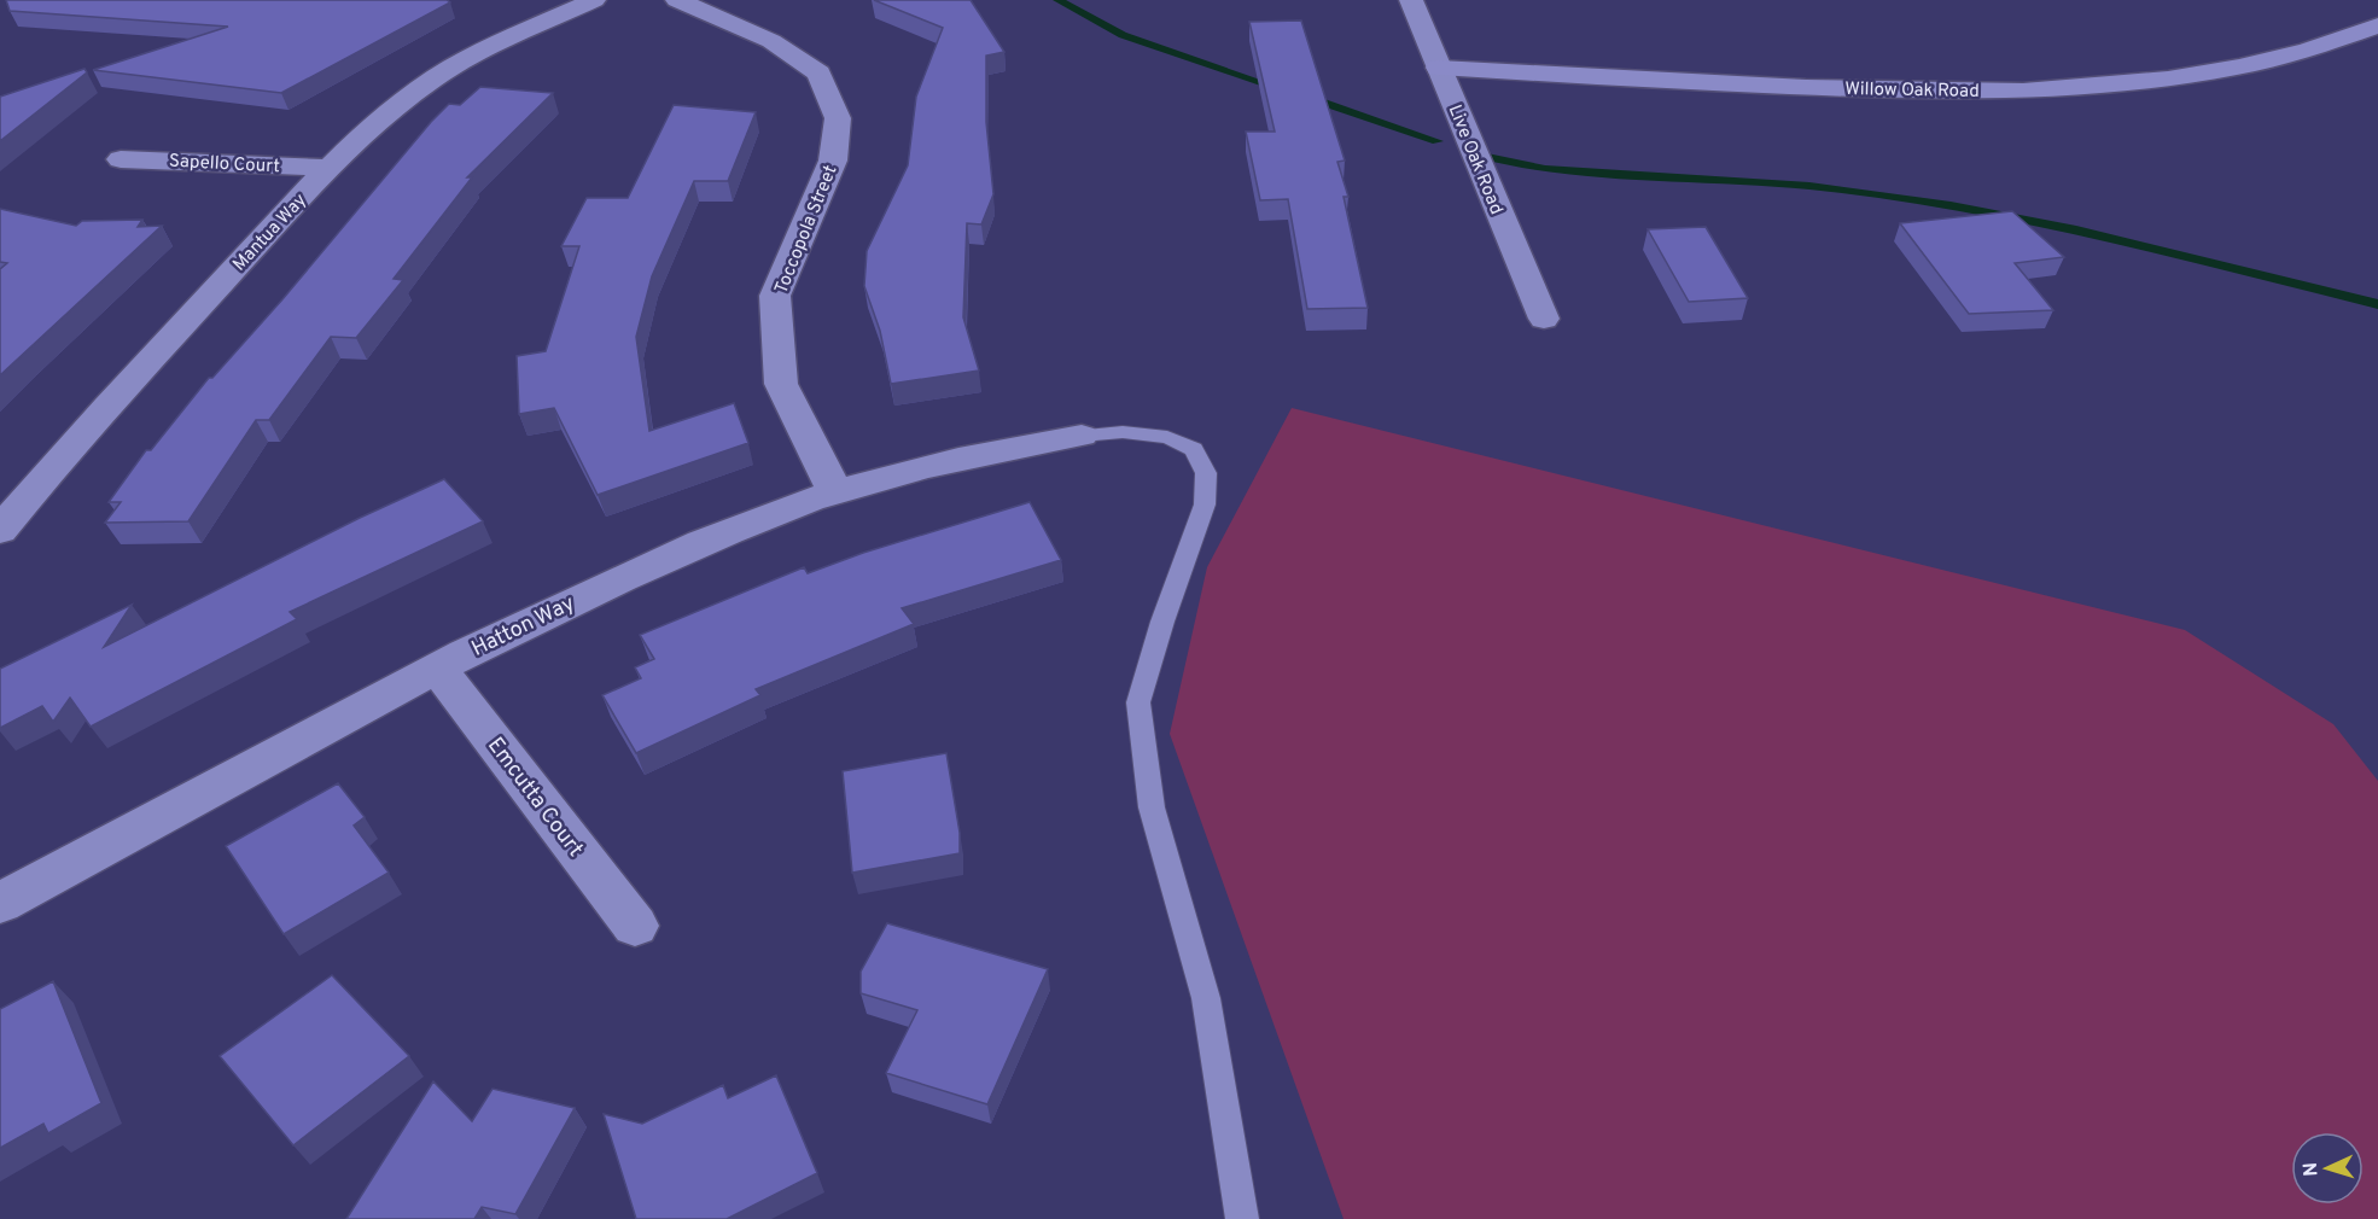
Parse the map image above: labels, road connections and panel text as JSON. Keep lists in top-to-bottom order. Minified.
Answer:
{"streets":{"street":["Willow Oak Road","Live Oak Road","Sapello Court","Toccopola Street","Mantua Way","Hatton Way","Emcutta Court"]},"crossings":[["Willow Oak Road","Live Oak Road"],["Sapello Court","Mantua Way"],["Toccopola Street","Hatton Way"],["Hatton Way","Emcutta Court"]],"north":"left"}
